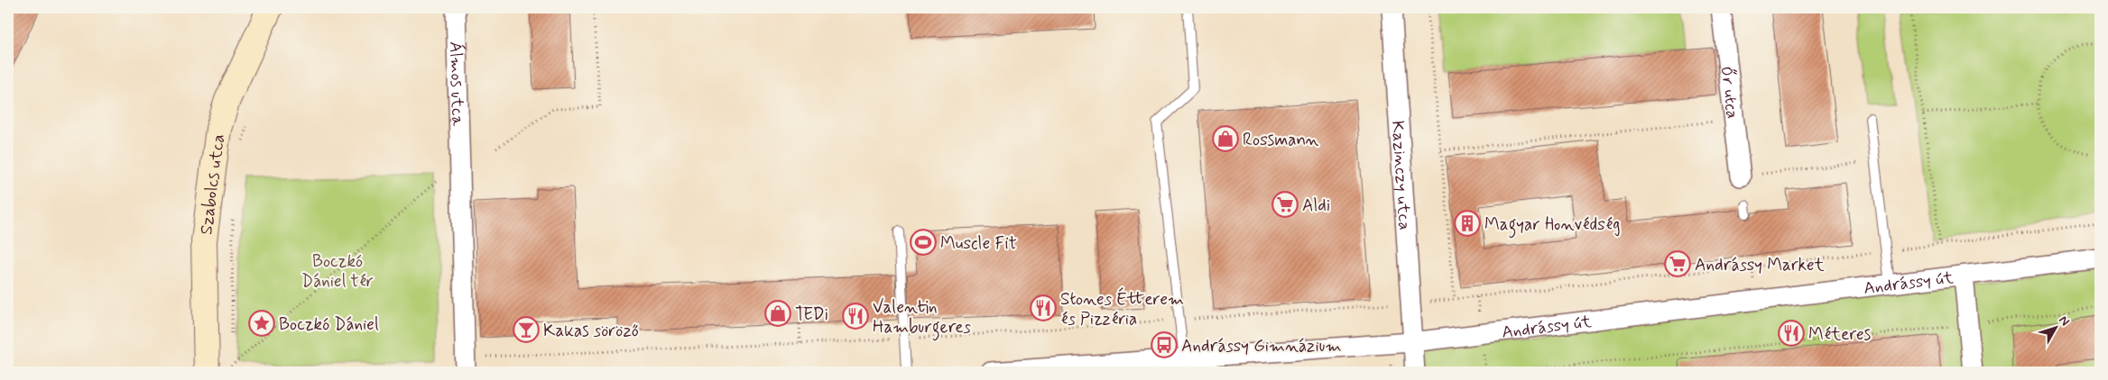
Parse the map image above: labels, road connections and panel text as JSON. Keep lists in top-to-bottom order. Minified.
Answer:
{"streets":{"street":["Álmos utca","Őr utca","Kazinczy utca","Szabolcs utca","Andrássy út"]},"crossings":[["Kazinczy utca","Andrássy út"]],"parks":["Boczkó Dániel tér"],"places":{"shop":["Rossmann","TEDi"],"supermarket":["Aldi","Andrássy Market"],"building":["Magyar Honvédség"],"sports":["Muscle Fit"],"restaurant":["Stones Étterem és Pizzéria","Valentin Hamburgeres","Méteres"],"place":["Boczkó Dániel"],"bar":["Kakas söröző"],"bus stop":["Andrássy Gimnázium"]},"north":"top right"}
